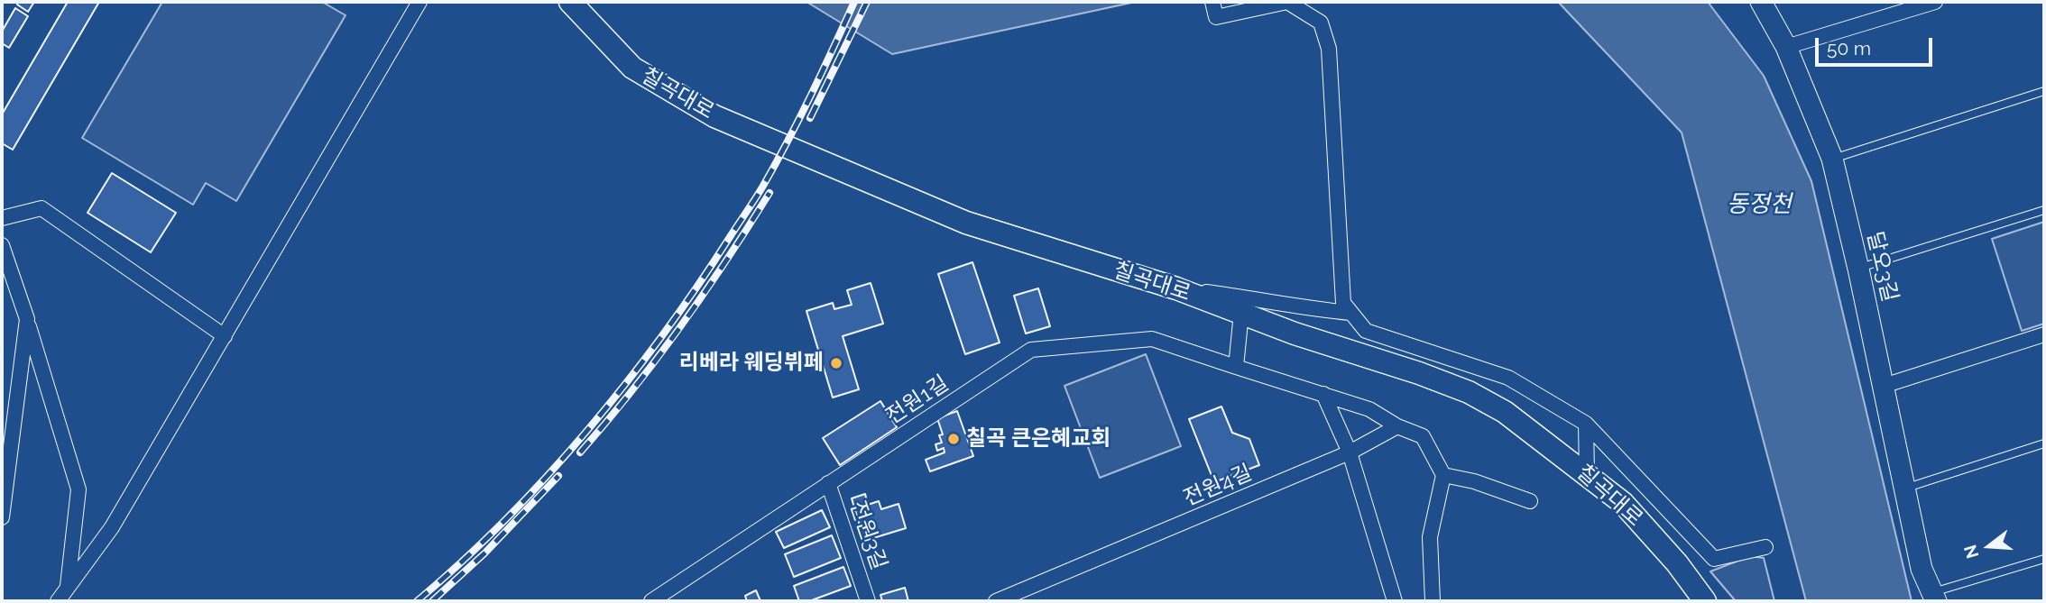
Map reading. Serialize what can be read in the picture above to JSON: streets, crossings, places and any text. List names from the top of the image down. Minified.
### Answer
{"streets":{"main road":["칠곡대로"],"street":["달오3길","전원1길","전원4길","전원3길"]},"crossings":[["전원1길","전원4길"],["전원1길","전원3길"]],"water":["동정천"],"places":["리베라 웨딩뷔페","칠곡 큰은혜교회"],"scale_bar":"50 m","north":"left"}
